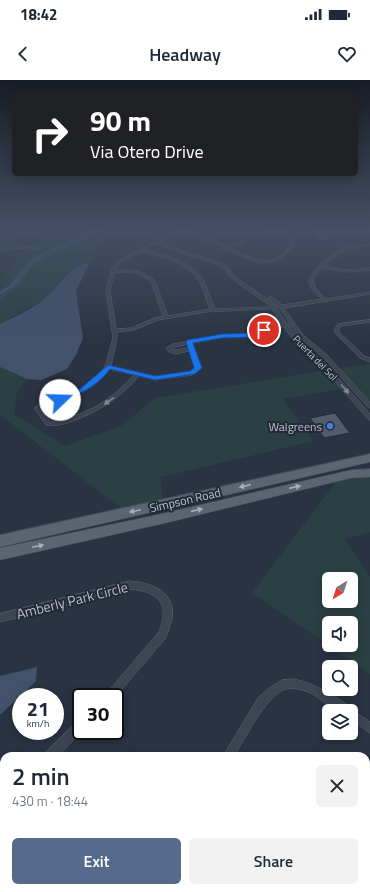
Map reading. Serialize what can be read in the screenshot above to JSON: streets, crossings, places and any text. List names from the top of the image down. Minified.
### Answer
{"streets":{"main road":["Simpson Road"],"street":["Puerta del Sol","Amberly Park Circle"]},"places":["Walgreens"],"north":"bottom left","page":{"status":"18:42","header":"Headway","turn":["90 m","Via Otero Drive"],"speed":"21 km/h","limit":"30","heading":["2 min","430 m · 18:44"],"buttons":["Exit","Share"]}}
